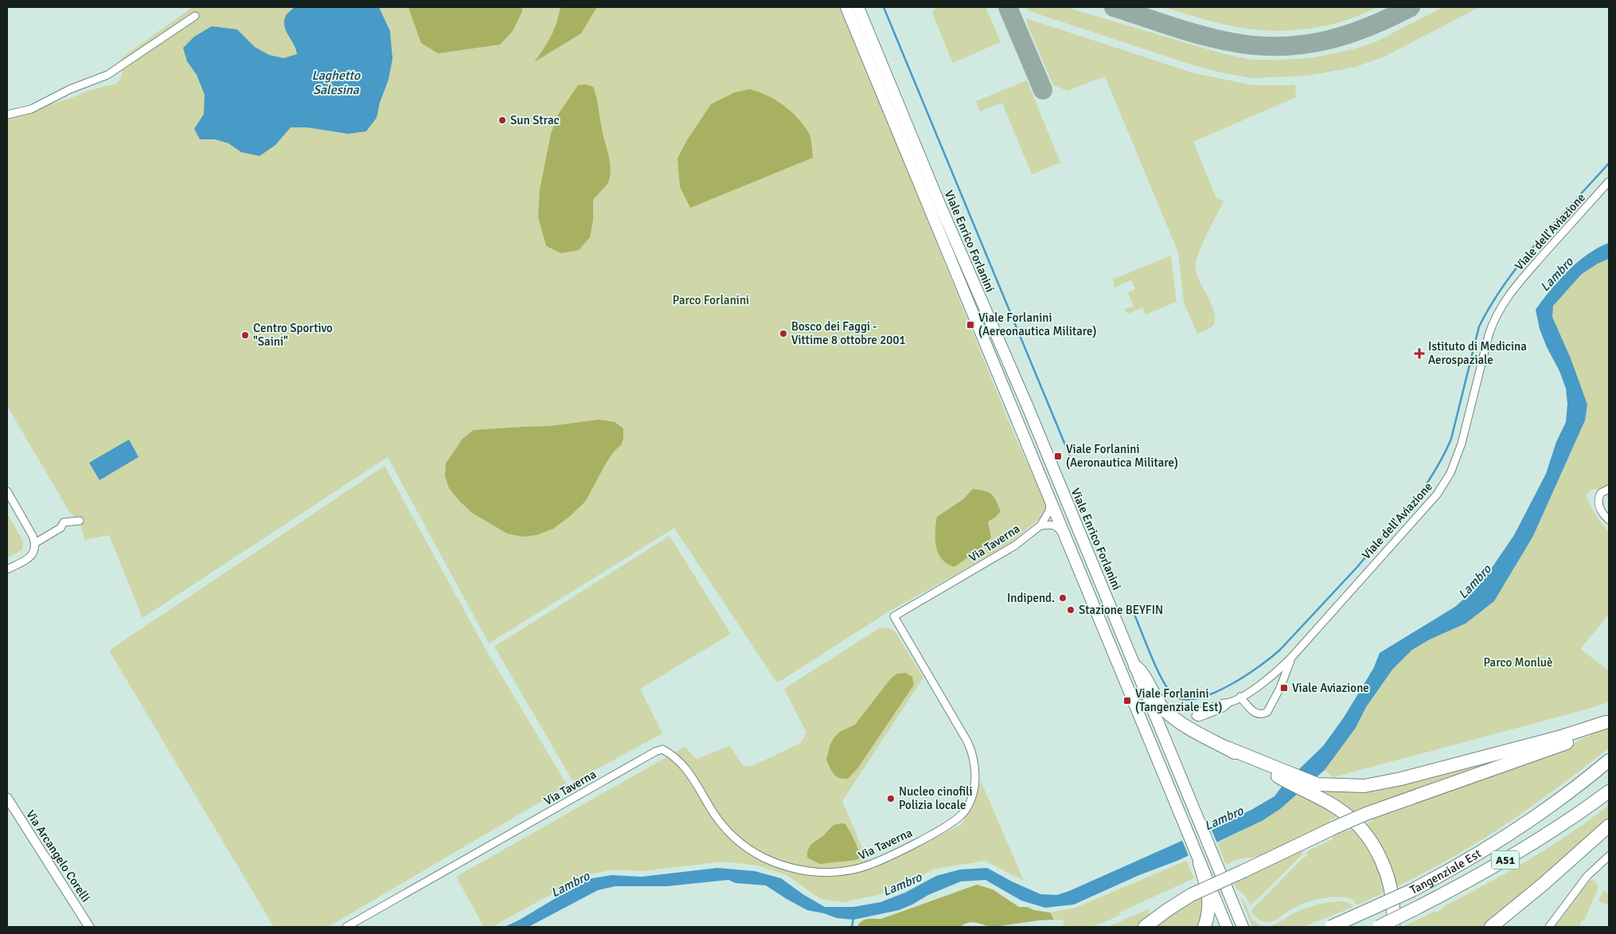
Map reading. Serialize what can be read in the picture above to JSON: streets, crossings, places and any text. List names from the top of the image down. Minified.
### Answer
{"streets":{"highway":["A51","Tangenziale Est"],"main road":["Viale Enrico Forlanini"],"street":["Viale dell'Aviazione","Via Taverna","Via Arcangelo Corelli"]},"crossings":[["Viale Enrico Forlanini","Via Taverna"]],"water":["Laghetto Salesina","Lambro"],"parks":["Parco Forlanini","Parco Monluè"],"places":{"other":["Sun Strac","Bosco dei Faggi - Vittime 8 ottobre 2001","Centro Sportivo \"Saini\"","Indipend.","Stazione BEYFIN","Nucleo cinofili Polizia locale"],"transit":["Viale Forlanini (Aereonautica Militare)","Viale Forlanini (Aeronautica Militare)","Viale Aviazione","Viale Forlanini (Tangenziale Est)"],"health":["Istituto di Medicina Aerospaziale"]}}
